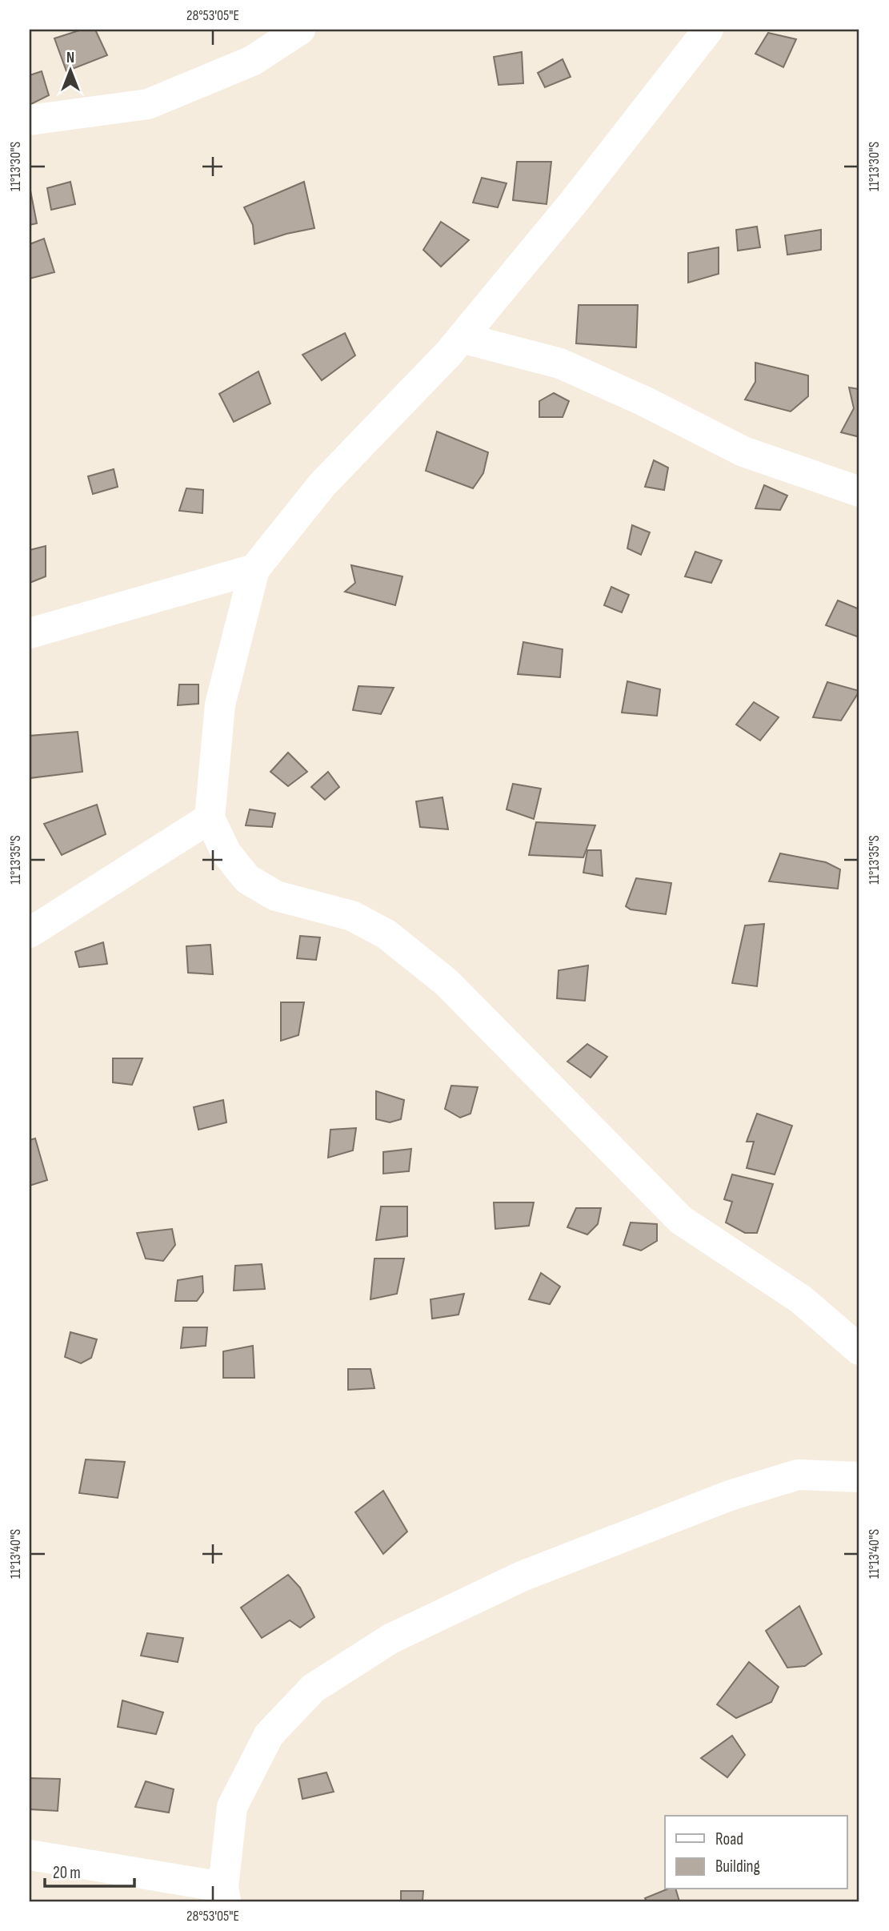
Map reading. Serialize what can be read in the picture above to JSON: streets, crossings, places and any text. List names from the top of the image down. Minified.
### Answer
{"legend":["Road","Building"],"scale_bar":"20 m","north":"top","coordinates":["28°53'05\"E","11°13'30\"S","11°13'35\"S","11°13'40\"S"]}
